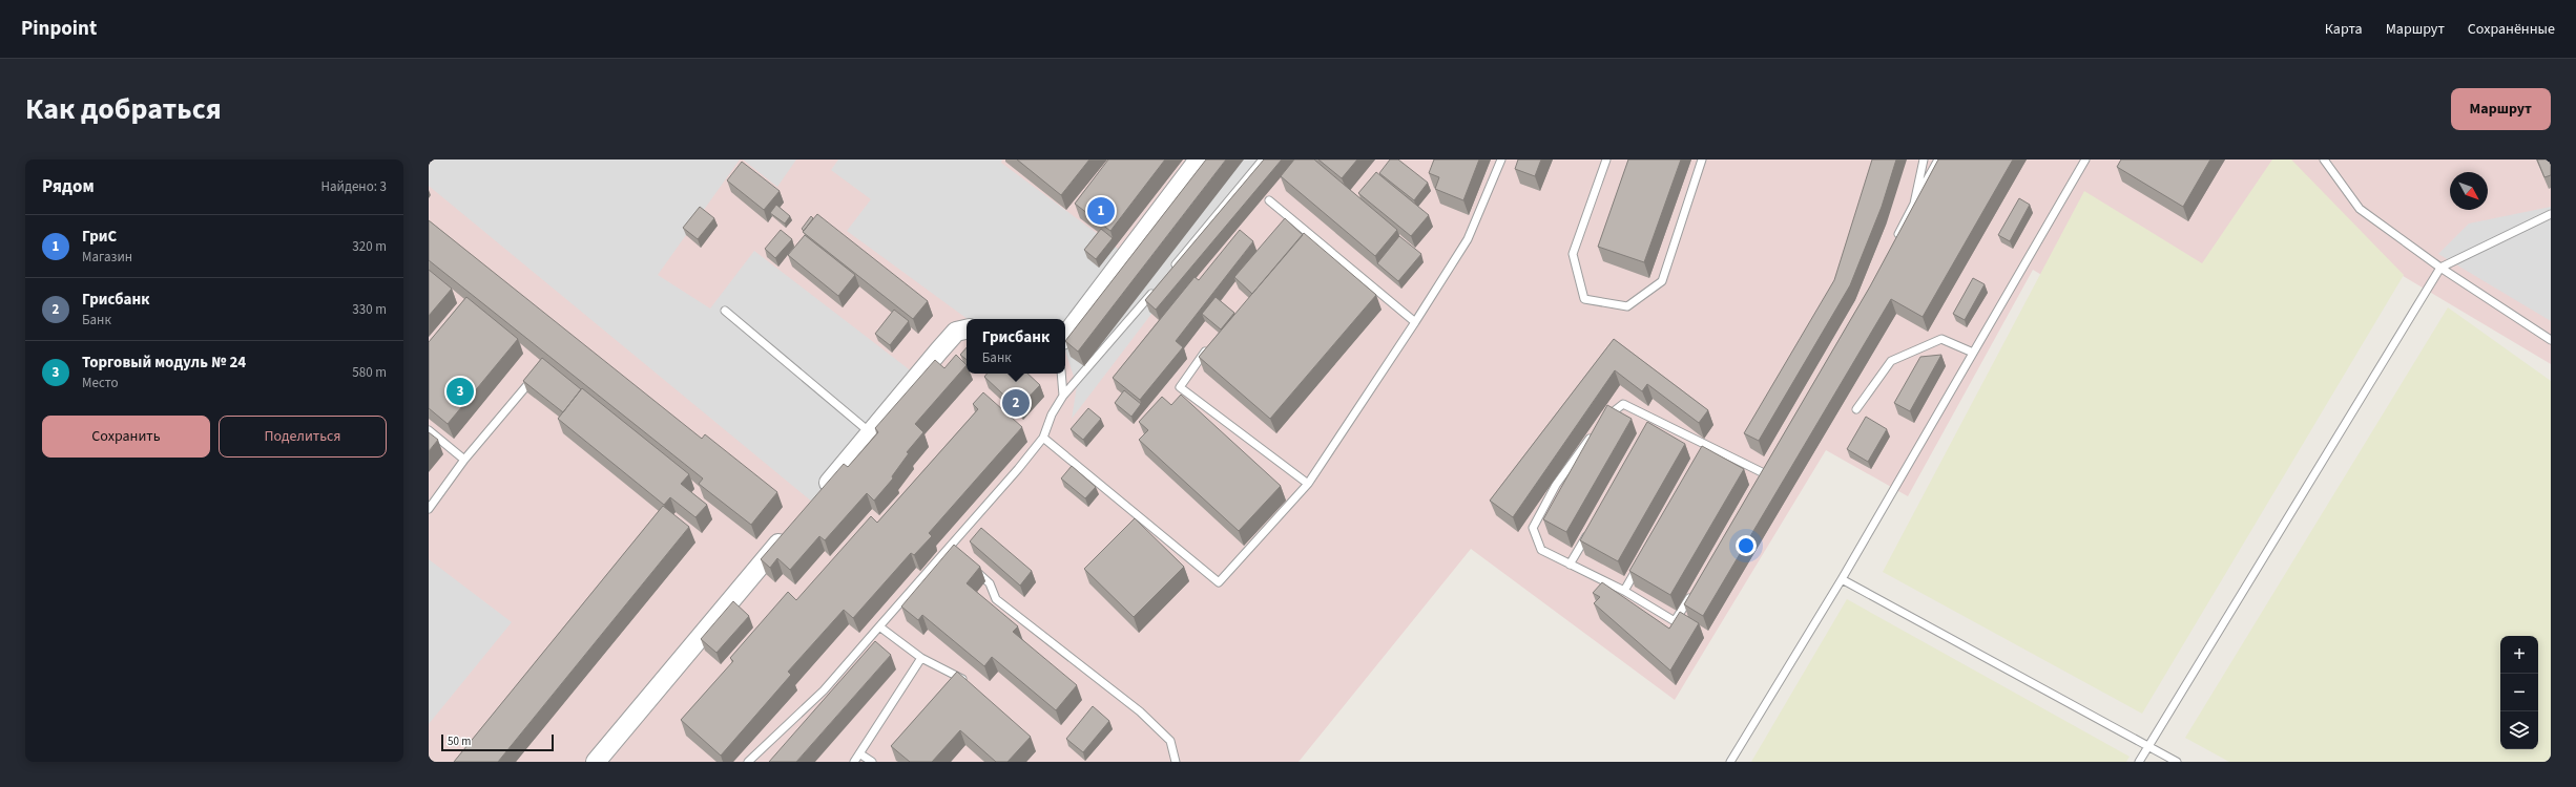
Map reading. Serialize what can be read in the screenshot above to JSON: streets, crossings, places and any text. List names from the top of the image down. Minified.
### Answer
{"scale_bar":"50 m","north":"bottom right","page":{"header":"Pinpoint","nav":["Карта","Маршрут","Сохранённые"],"title":"Как добраться","buttons":["Маршрут",["Сохранить","Поделиться"]],"heading":["Рядом","Найдено: 3"],"pins":["1","3","2"],"list":[{"mark":"1","name":"ГриС","note":"Магазин","value":"320 m"},{"mark":"2","name":"Грисбанк","note":"Банк","value":"330 m"},{"mark":"3","name":"Торговый модуль № 24","note":"Место","value":"580 m"}],"popup":["Грисбанк","Банк"],"map_buttons":["+","−"],"scale":"50 m"}}
